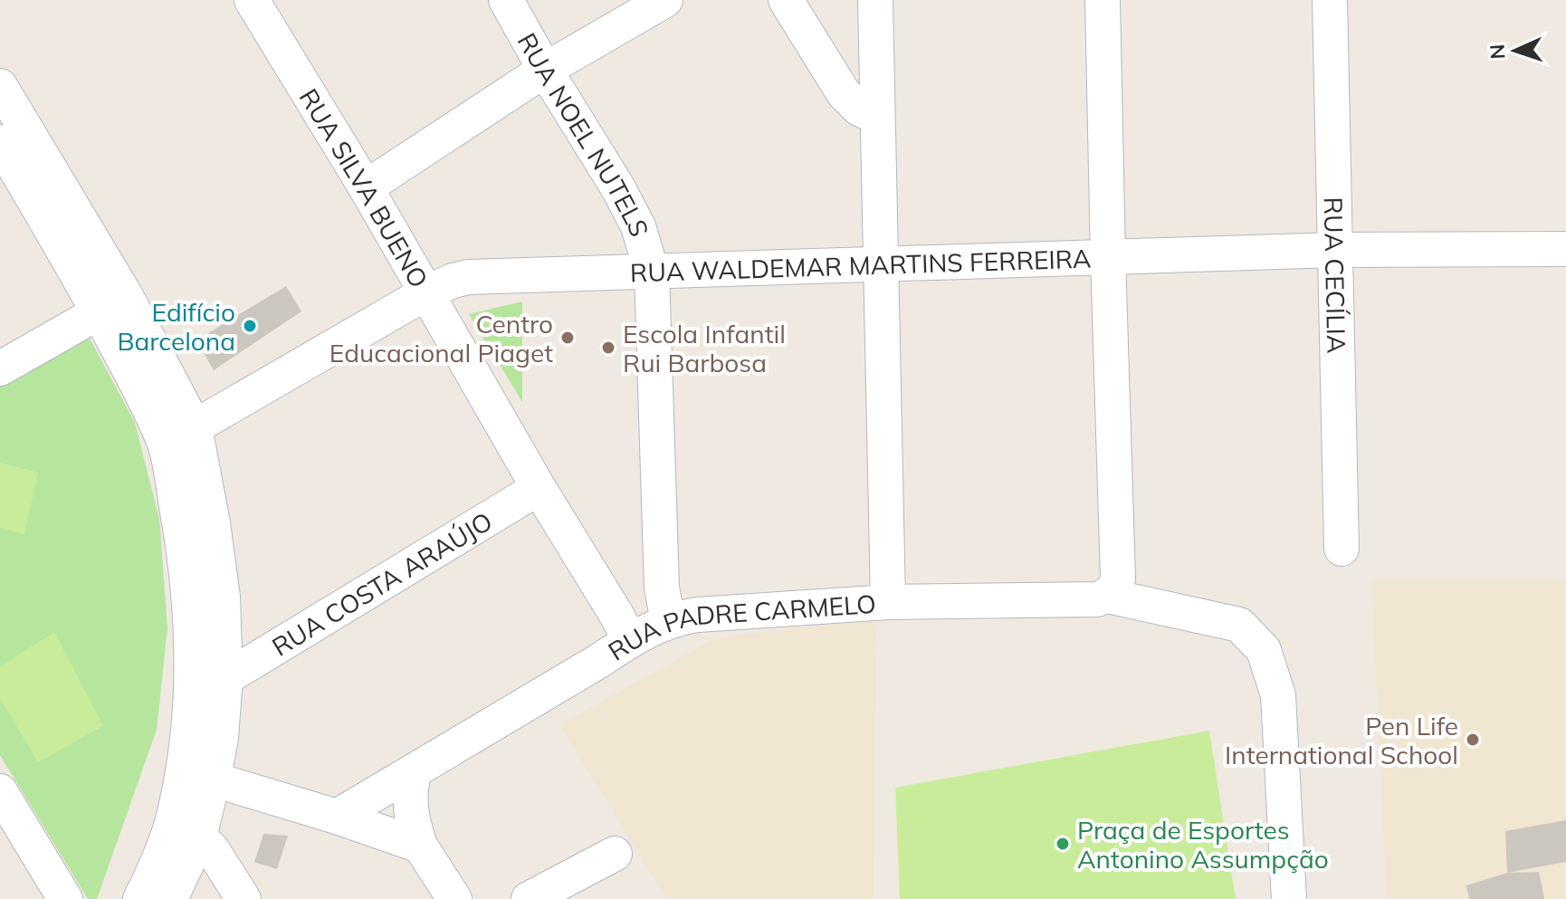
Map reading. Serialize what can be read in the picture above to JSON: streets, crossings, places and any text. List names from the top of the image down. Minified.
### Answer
{"streets":{"street":["RUA NOEL NUTELS","RUA SILVA BUENO","RUA WALDEMAR MARTINS FERREIRA","RUA CECÍLIA","RUA COSTA ARAÚJO","RUA PADRE CARMELO"]},"crossings":[["RUA NOEL NUTELS","RUA WALDEMAR MARTINS FERREIRA"],["RUA NOEL NUTELS","RUA PADRE CARMELO"],["RUA SILVA BUENO","RUA WALDEMAR MARTINS FERREIRA"],["RUA SILVA BUENO","RUA COSTA ARAÚJO"],["RUA SILVA BUENO","RUA PADRE CARMELO"],["RUA WALDEMAR MARTINS FERREIRA","RUA CECÍLIA"]],"places":["Edifício Barcelona","Centro Educacional Piaget","Escola Infantil Rui Barbosa","Pen Life International School","Praça de Esportes Antonino Assumpção"],"north":"left"}
